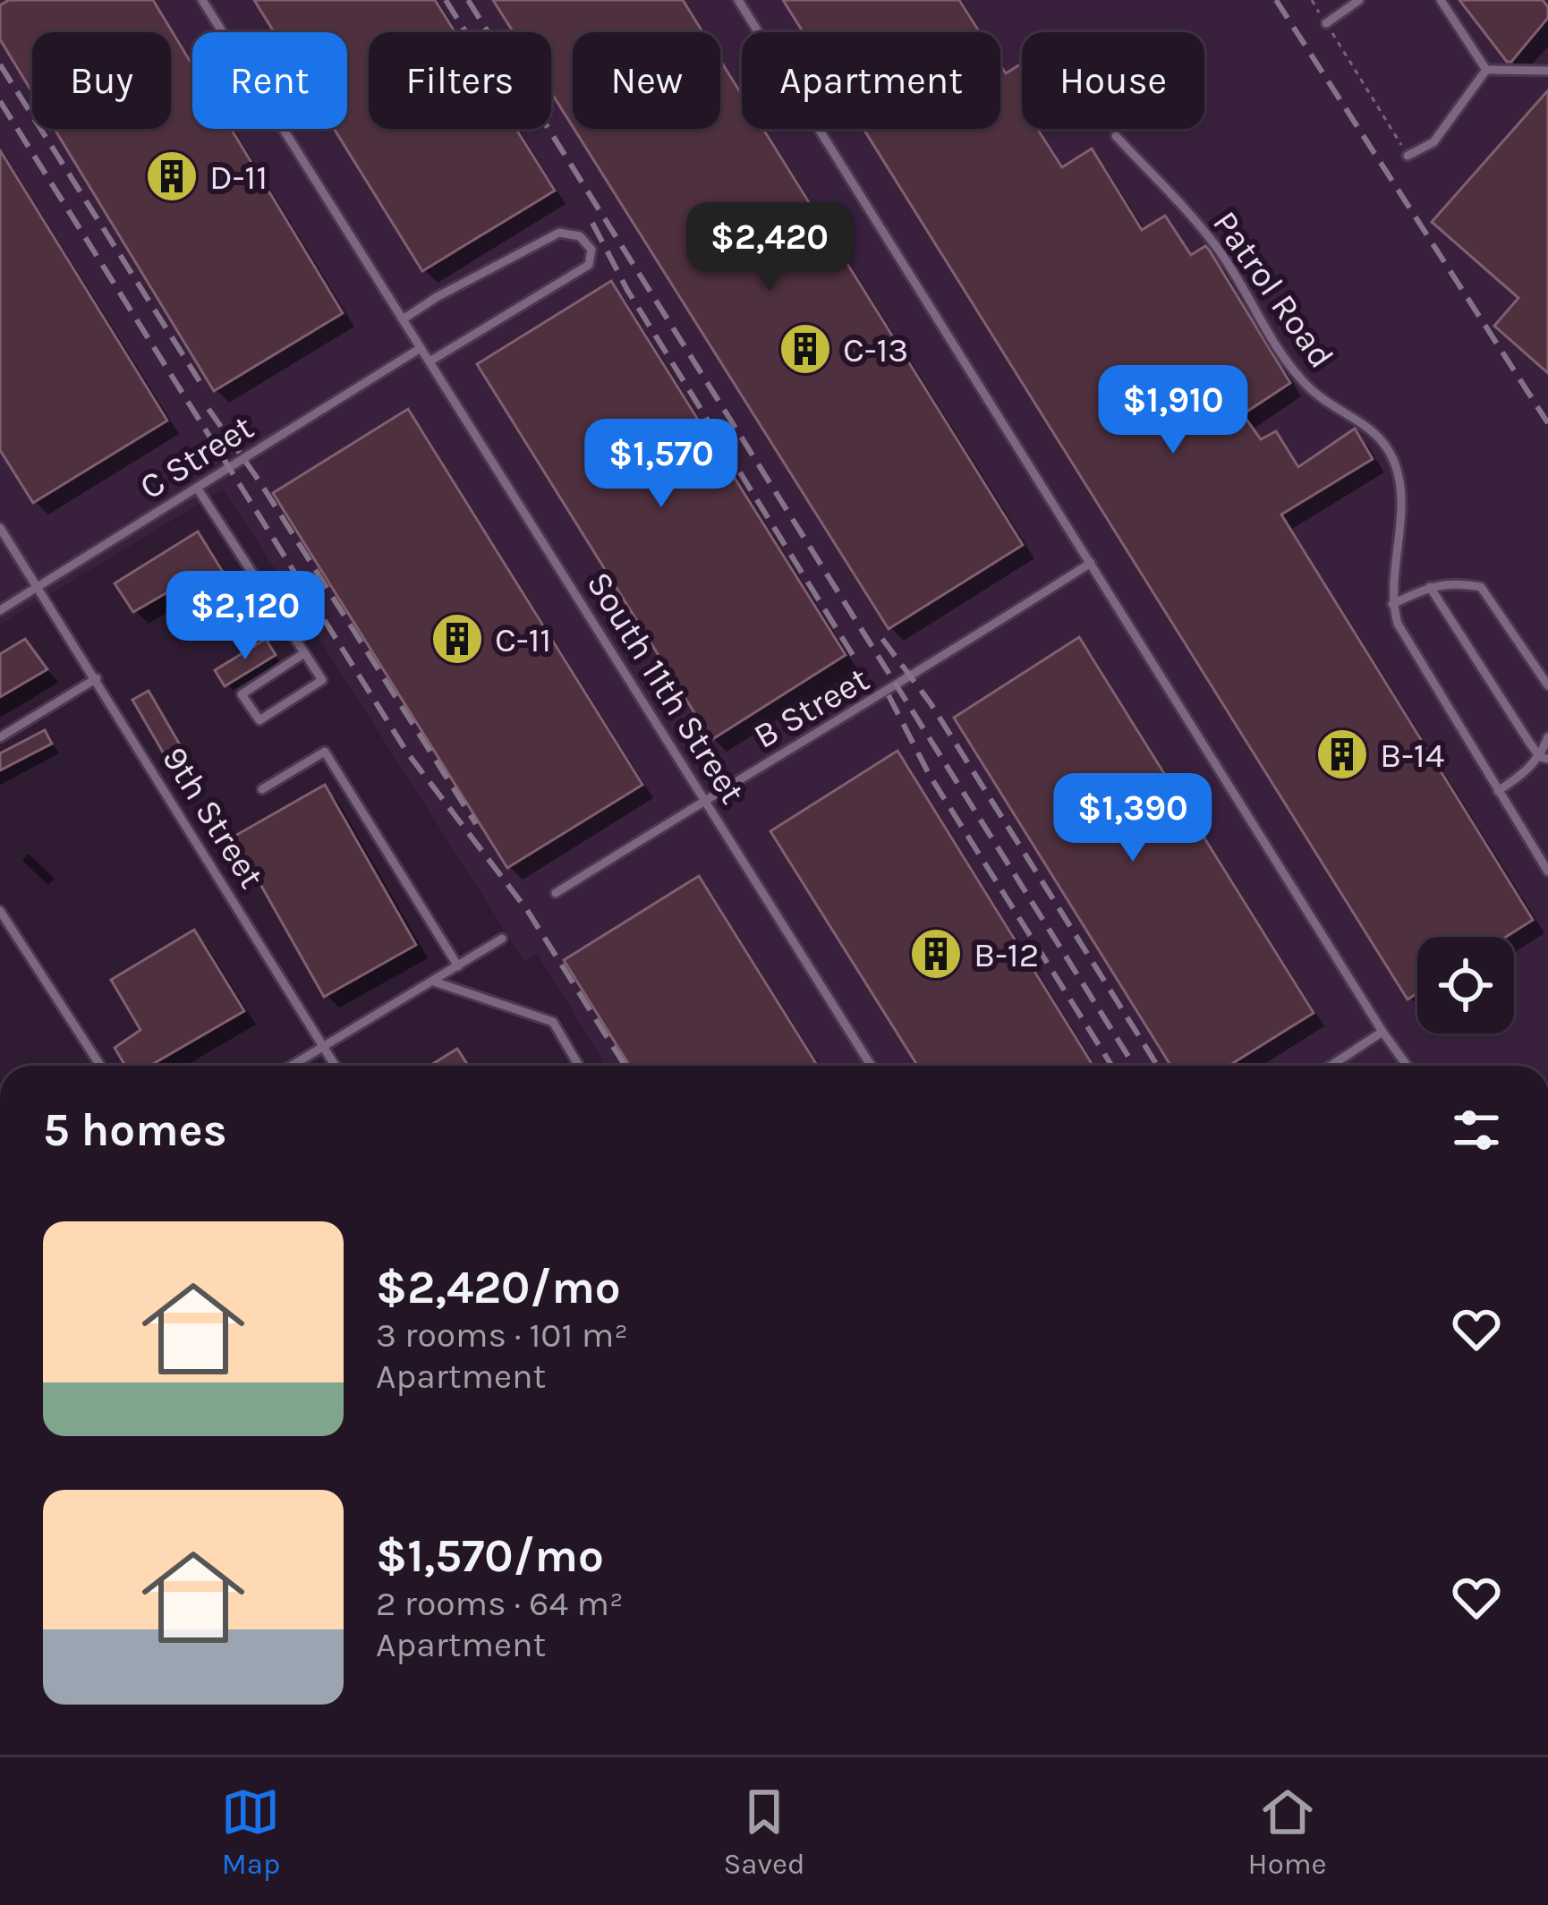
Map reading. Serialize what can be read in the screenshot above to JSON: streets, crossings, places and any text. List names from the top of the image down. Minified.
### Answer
{"streets":{"lane":["Patrol Road","C Street","South 11th Street","B Street","9th Street"]},"crossings":[["C Street","South 11th Street"],["C Street","9th Street"],["South 11th Street","B Street"]],"places":{"building":["D-11","C-13","C-11","B-14","B-12"]},"page":{"chip":["Buy","Rent","Filters","New","Apartment","House"],"price":["$2,420","$1,910","$1,570","$2,120","$1,390"],"heading":"5 homes","list":[{"name":"$2,420/mo","note":"3 rooms · 101 m² · Apartment"},{"name":"$1,570/mo","note":"2 rooms · 64 m² · Apartment"}],"tabs":["Map","Saved","Home"]}}
